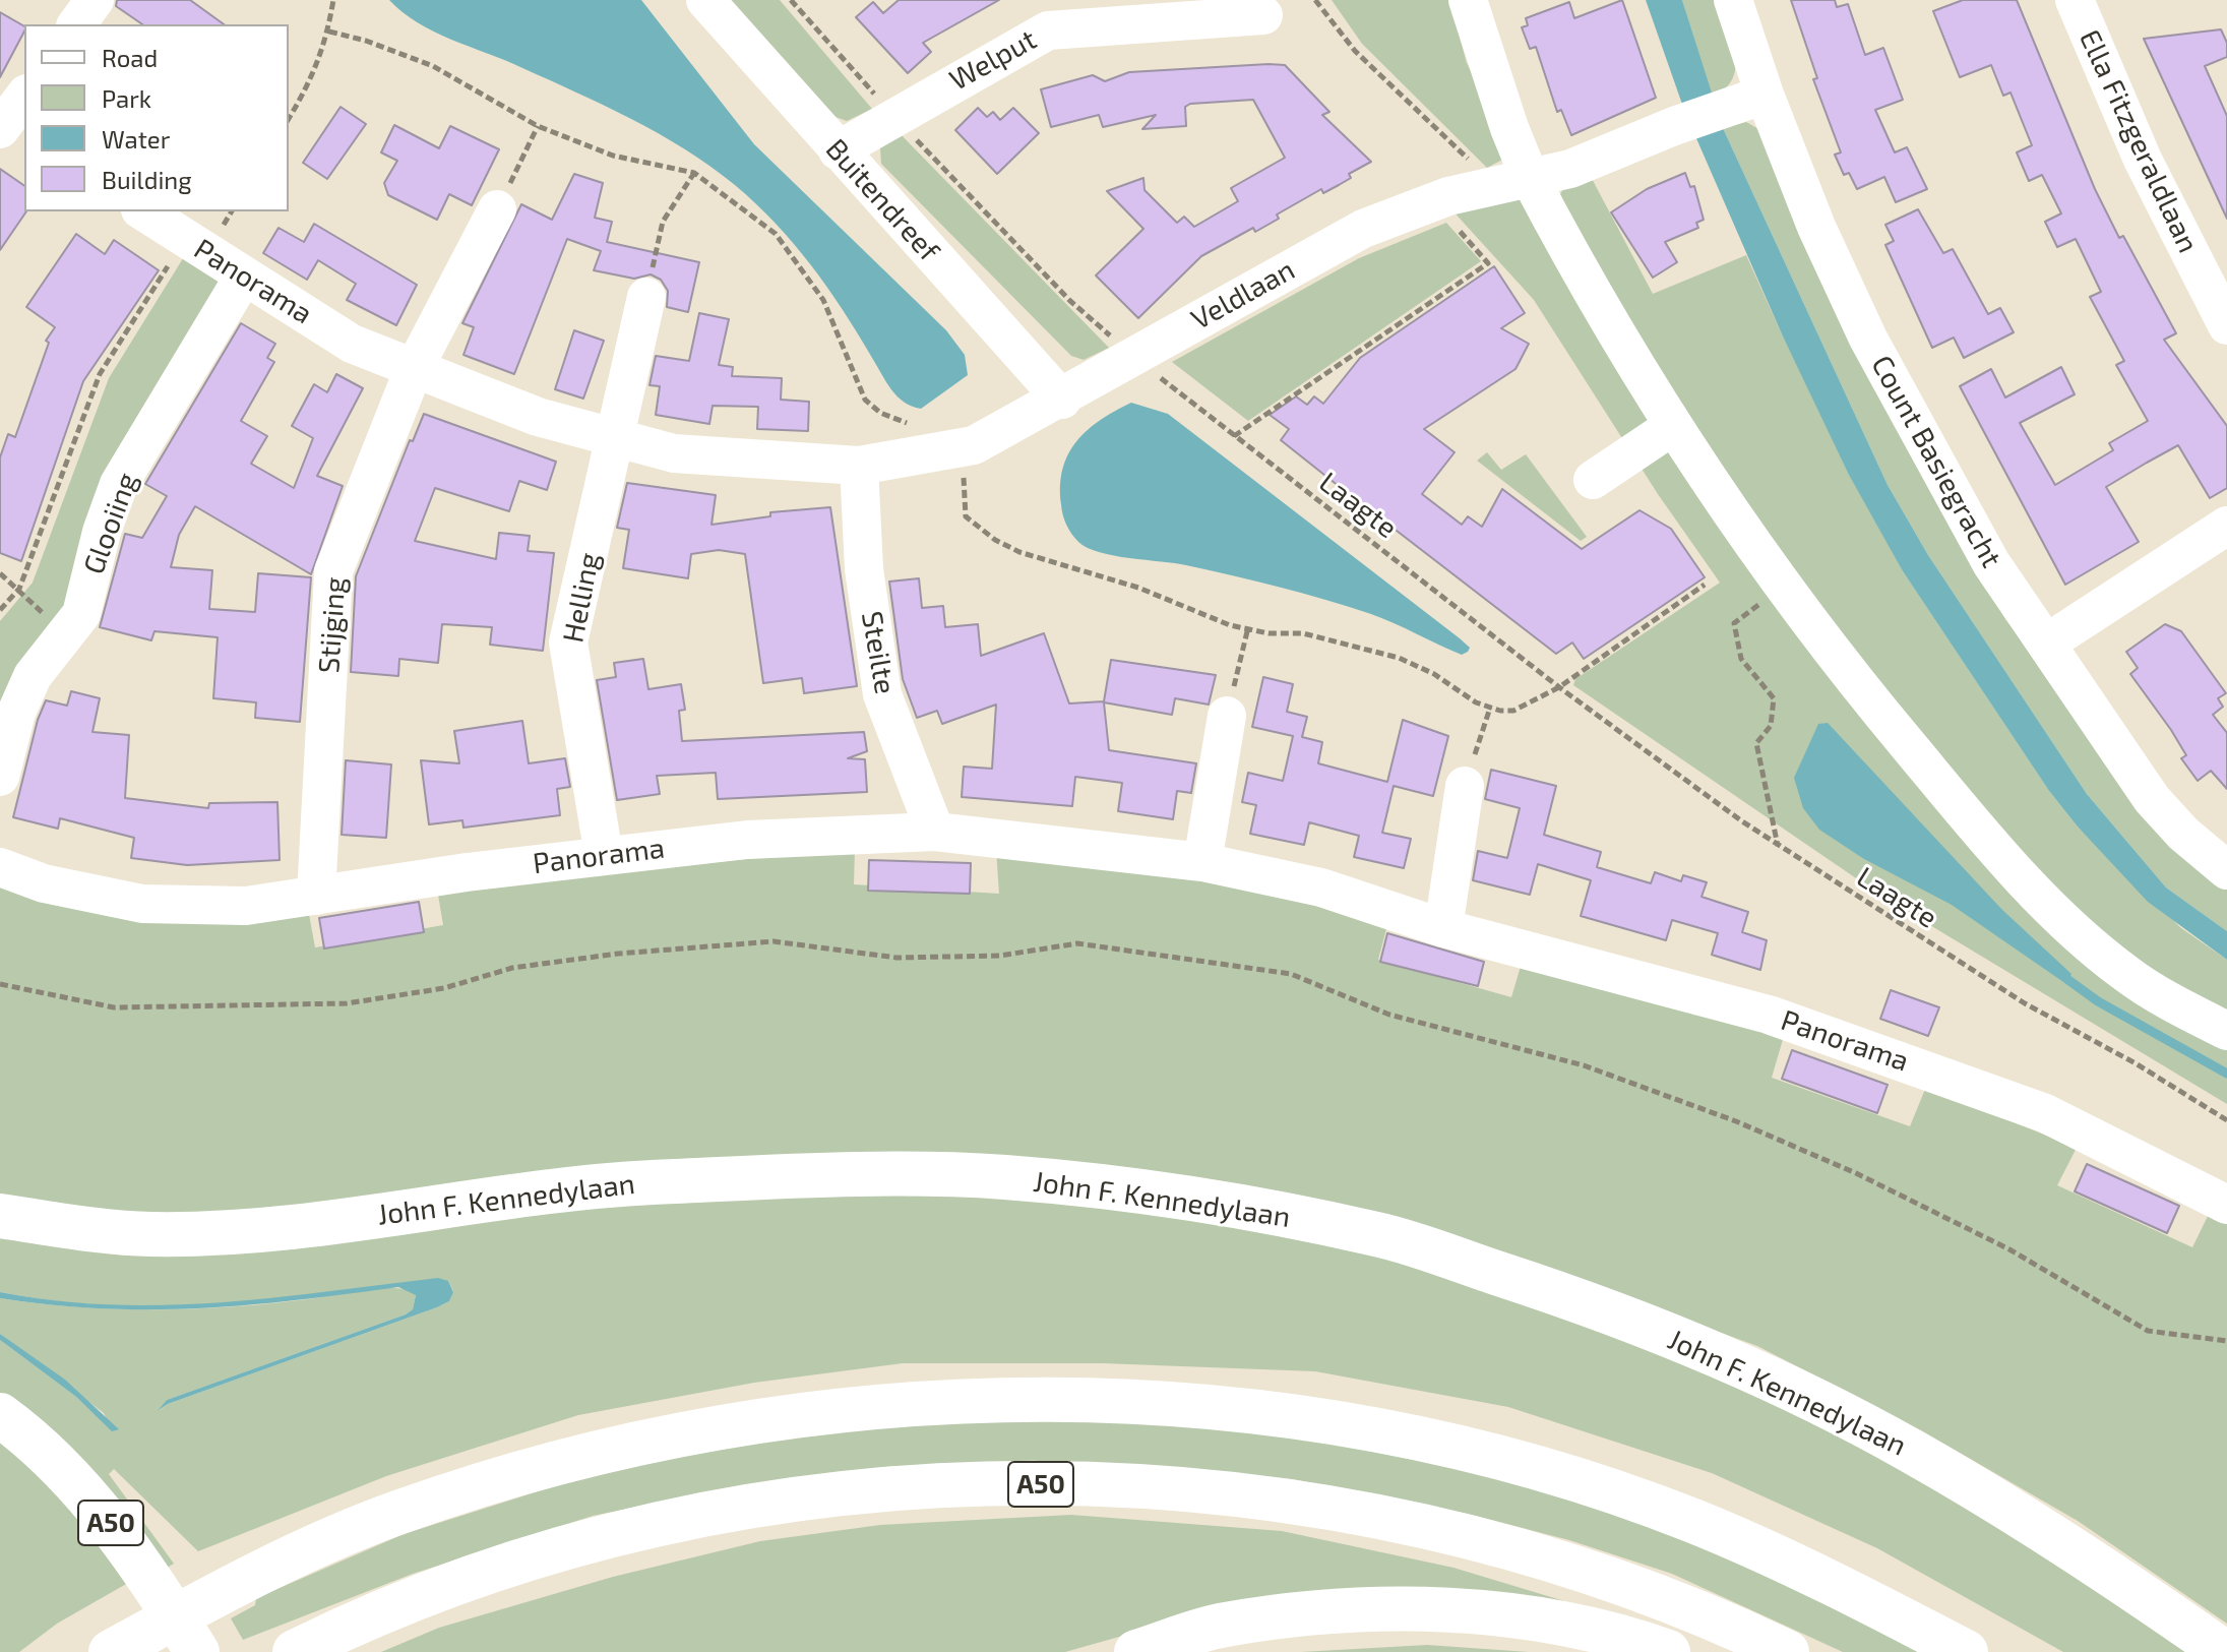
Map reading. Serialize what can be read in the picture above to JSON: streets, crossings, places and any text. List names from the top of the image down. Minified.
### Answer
{"streets":{"highway":["John F. Kennedylaan","A50"],"street":["Welput","Ella Fitzgeraldlaan","Buitendreef","Panorama","Veldlaan","Count Basiegracht","Glooiing","Helling","Stijging","Steilte"],"path":["Laagte"]},"crossings":[["Welput","Buitendreef"],["Buitendreef","Panorama"],["Buitendreef","Veldlaan"],["Panorama","Veldlaan"],["Panorama","Glooiing"],["Panorama","Helling"],["Panorama","Stijging"],["Panorama","Steilte"],["Veldlaan","Count Basiegracht"],["Veldlaan","Laagte"]],"legend":["Road","Park","Water","Building"]}
